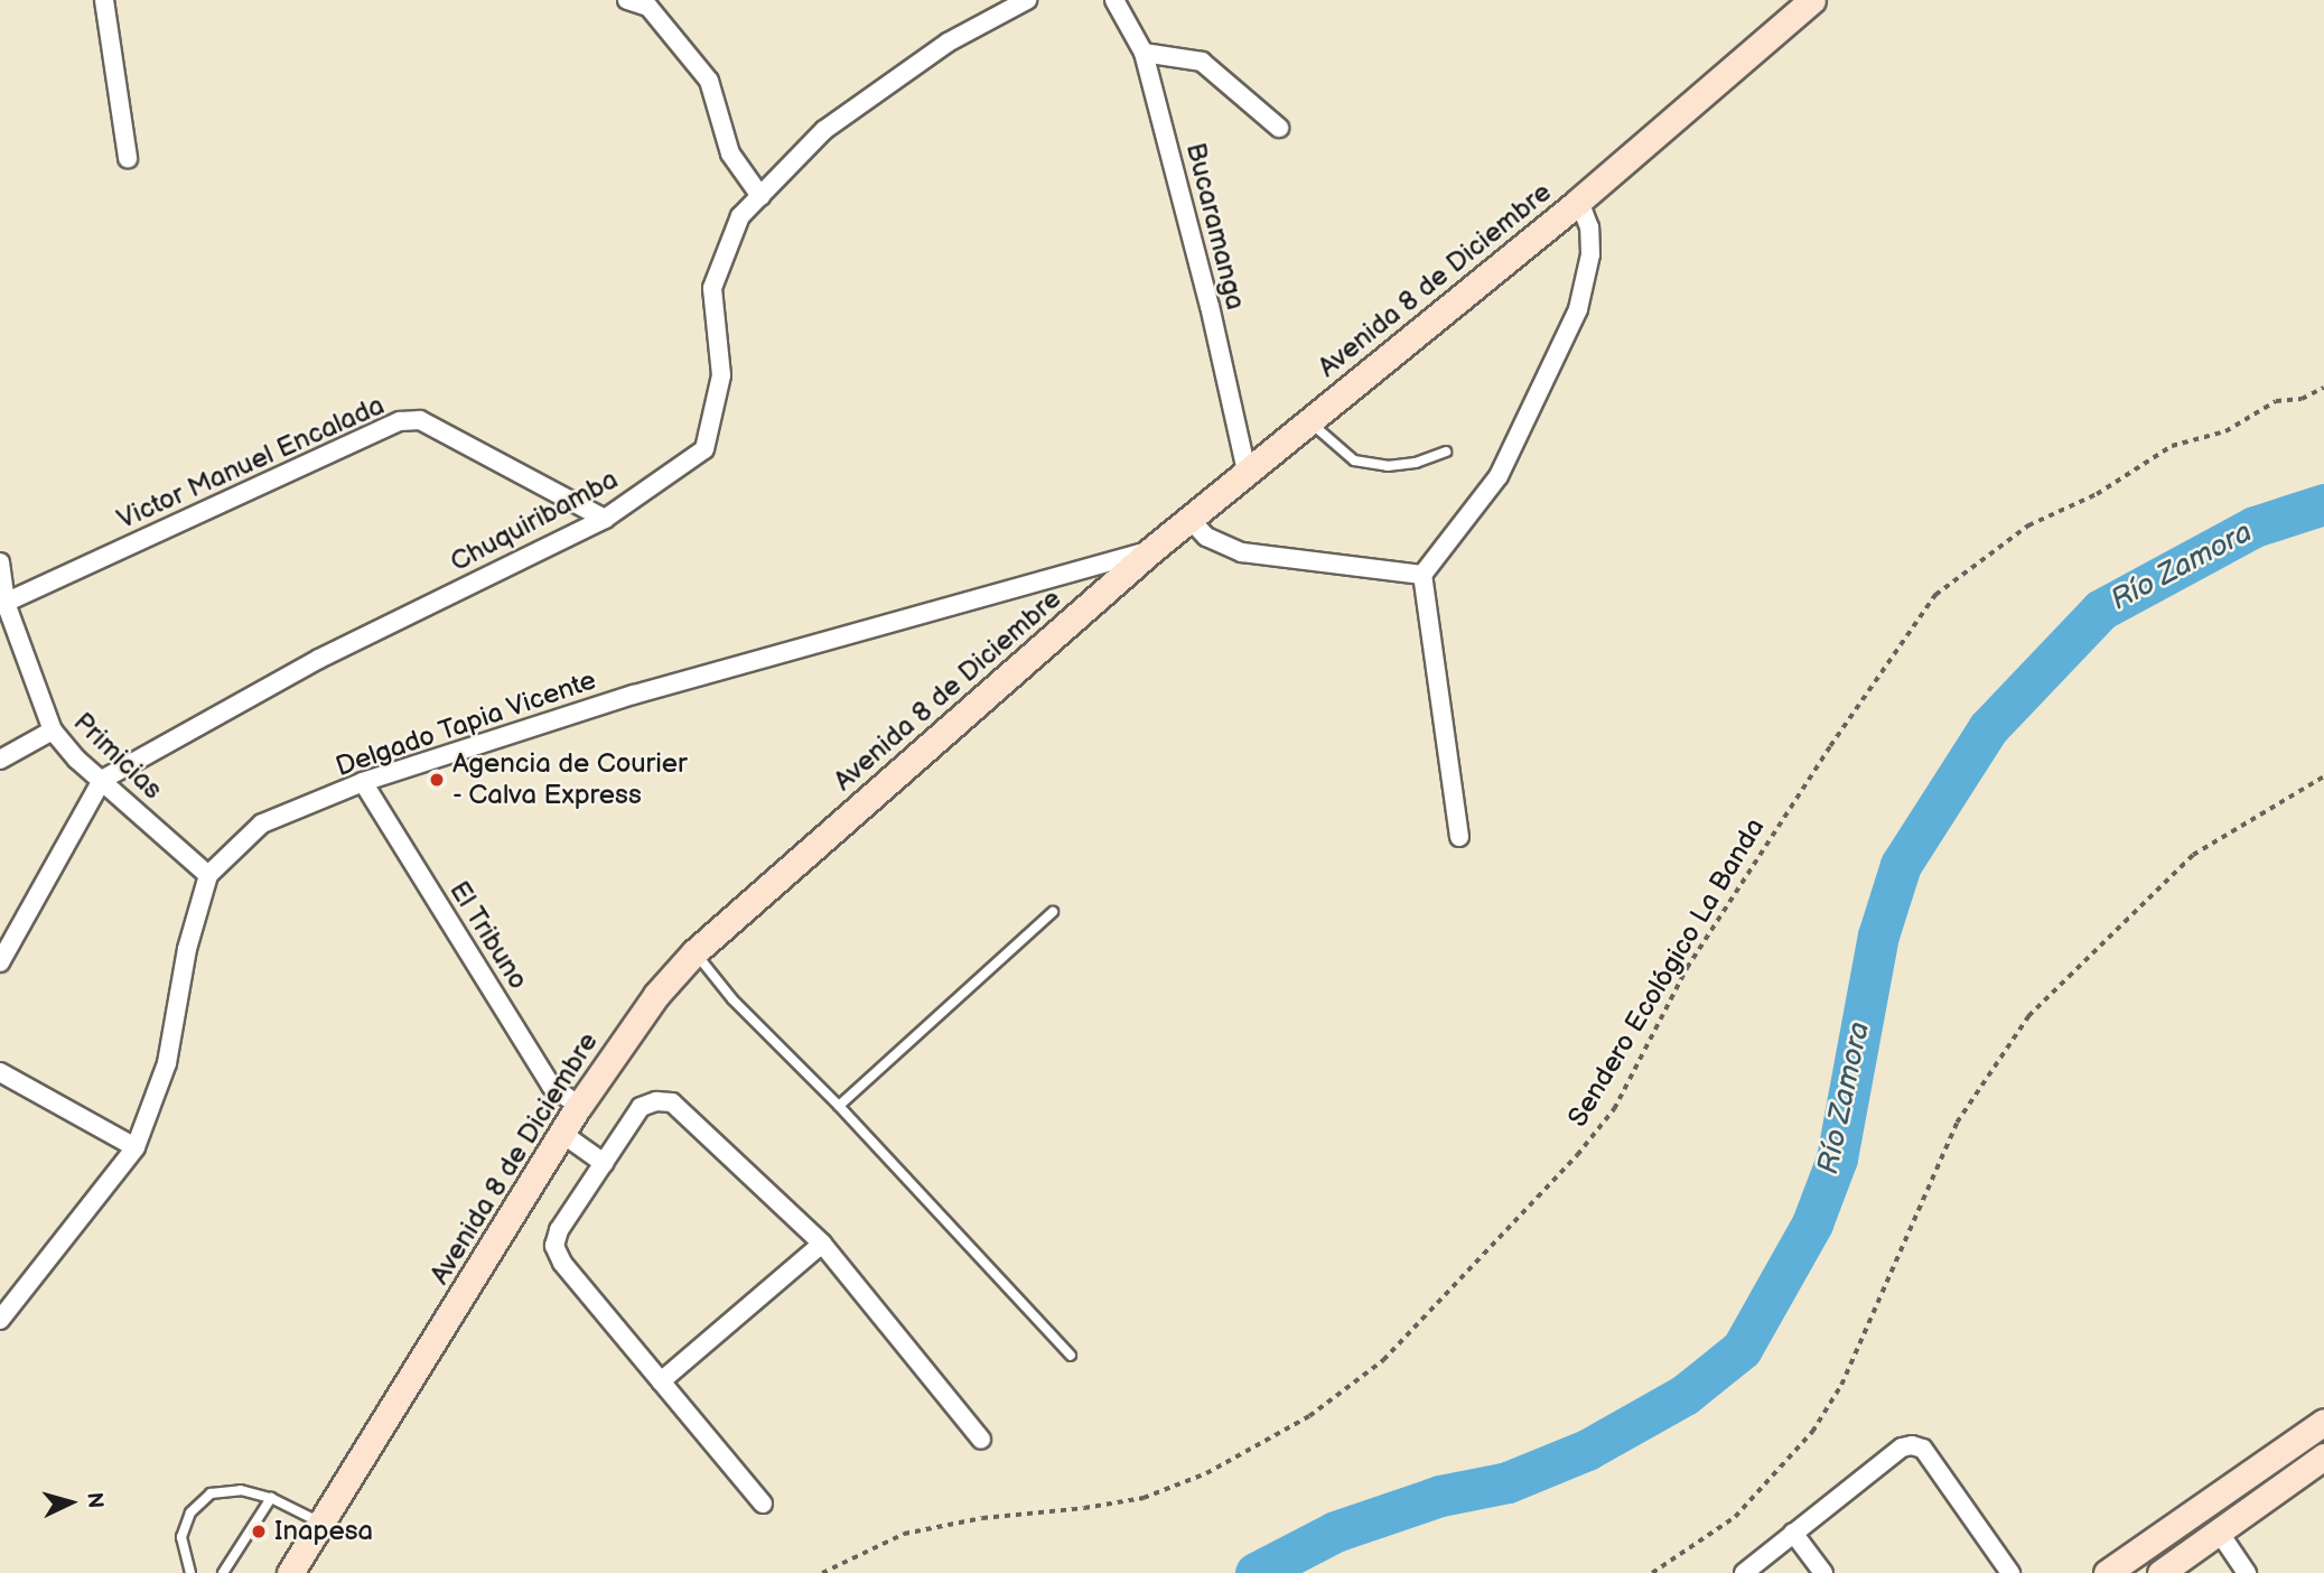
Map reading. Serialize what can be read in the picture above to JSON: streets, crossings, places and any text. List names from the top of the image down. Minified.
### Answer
{"streets":{"main road":["Avenida 8 de Diciembre"],"street":["Bucaramanga","Victor Manuel Encalada","Chuquiribamba","Delgado Tapia Vicente","Primicias","El Tribuno"],"path":["Sendero Ecológico La Banda"]},"crossings":[["Bucaramanga","Avenida 8 de Diciembre"],["Avenida 8 de Diciembre","Delgado Tapia Vicente"],["Avenida 8 de Diciembre","El Tribuno"],["Victor Manuel Encalada","Chuquiribamba"],["Victor Manuel Encalada","Primicias"],["Chuquiribamba","Primicias"],["Delgado Tapia Vicente","Primicias"],["Delgado Tapia Vicente","El Tribuno"]],"water":["Río Zamora"],"places":["Agencia de Courier - Calva Express","Inapesa"],"north":"right"}
